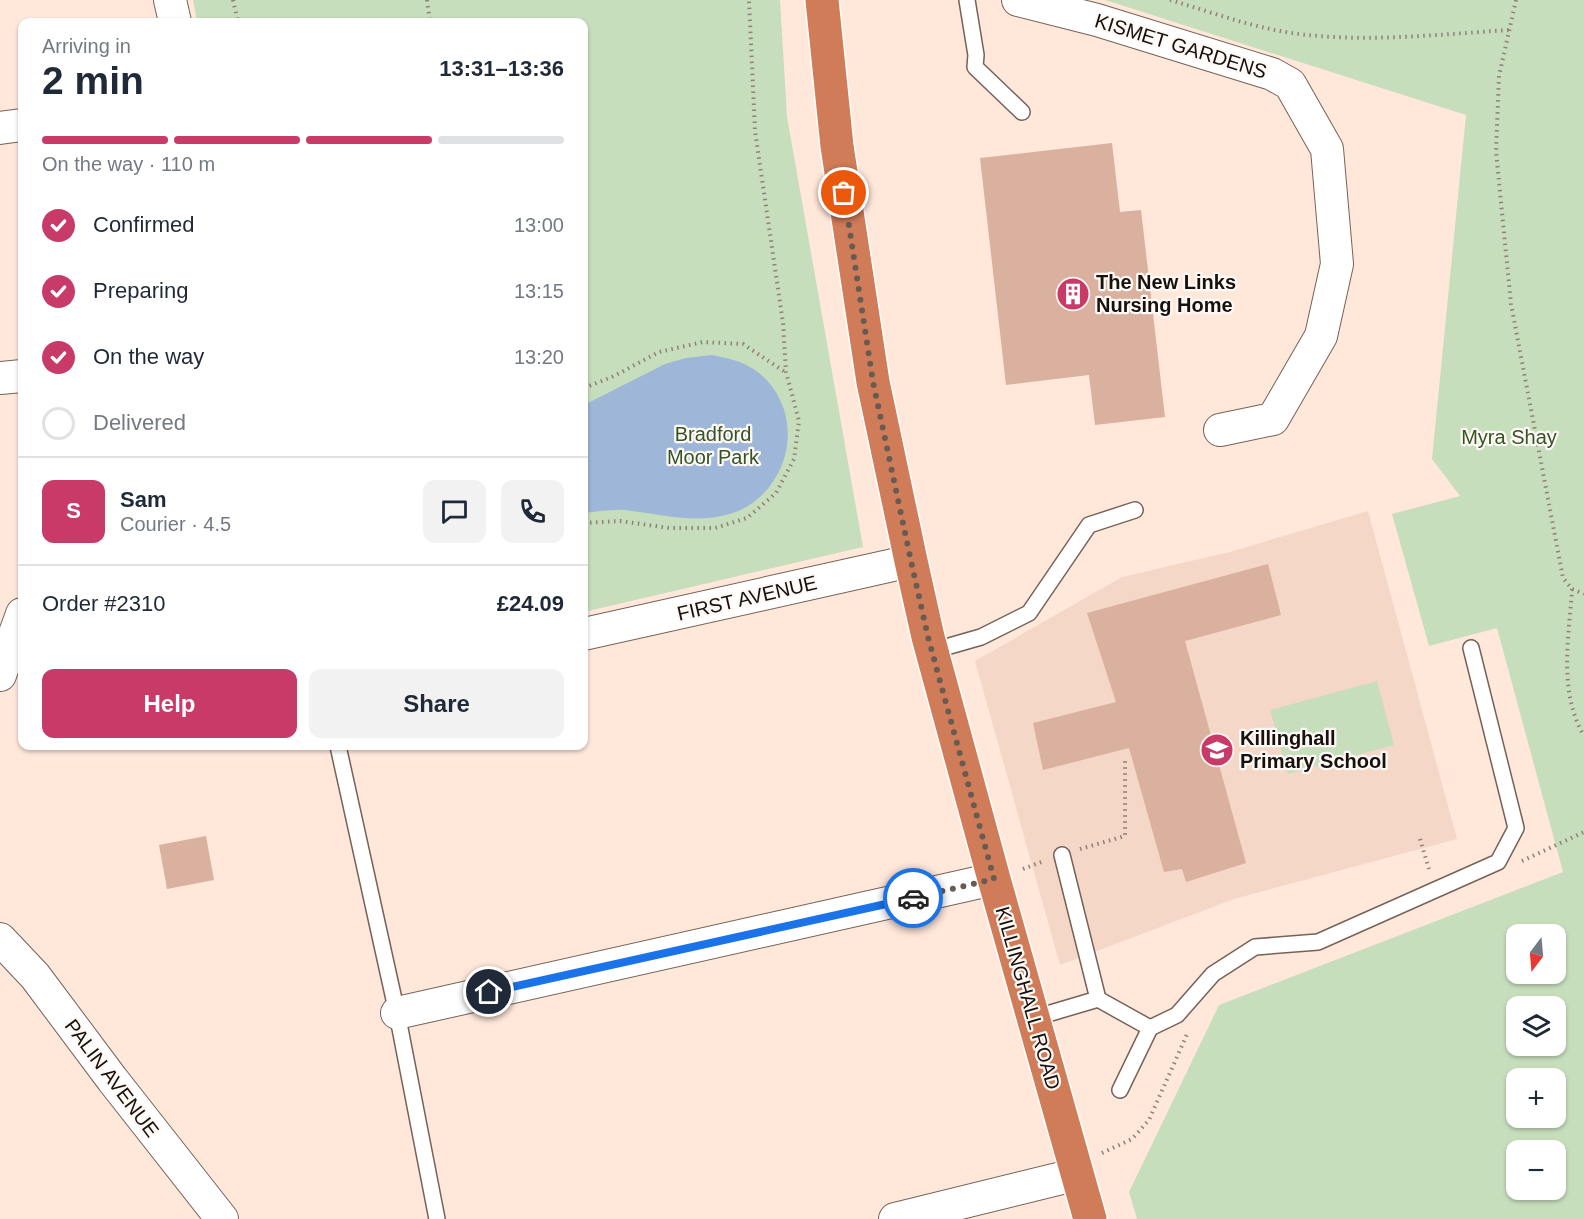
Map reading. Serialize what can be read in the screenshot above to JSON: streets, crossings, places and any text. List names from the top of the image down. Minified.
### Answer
{"streets":{"highway":["KILLINGHALL ROAD"],"street":["KISMET GARDENS","FIRST AVENUE","PALIN AVENUE"]},"crossings":[["FIRST AVENUE","KILLINGHALL ROAD"]],"parks":["Bradford Moor Park","Myra Shay"],"places":{"building":["The New Links Nursing Home"],"school or university":["Killinghall Primary School"]},"north":"bottom","page":{"heading":["2 min","Arriving in","13:31–13:36"],"panel":["Sam","Courier · 4.5","Order #2310","£24.09"],"bar":"On the way · 110 m","list":[["Confirmed","13:00"],["Preparing","13:15"],["On the way","13:20"],"Delivered"],"round":"S","buttons":["Help","Share"],"map_buttons":["+","−"]}}
